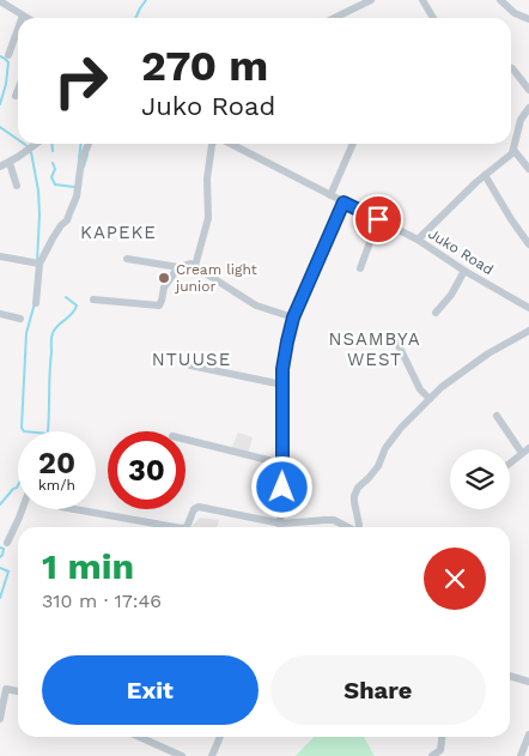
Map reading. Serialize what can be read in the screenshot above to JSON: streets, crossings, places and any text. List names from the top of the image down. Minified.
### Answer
{"streets":{"street":["Juko Road"]},"districts":["KAPEKE","NSAMBYA WEST","NTUUSE"],"places":["Cream light junior"],"page":{"turn":["270 m","Juko Road"],"speed":"20 km/h","limit":"30","heading":["1 min","310 m · 17:46"],"buttons":["Exit","Share"]}}
